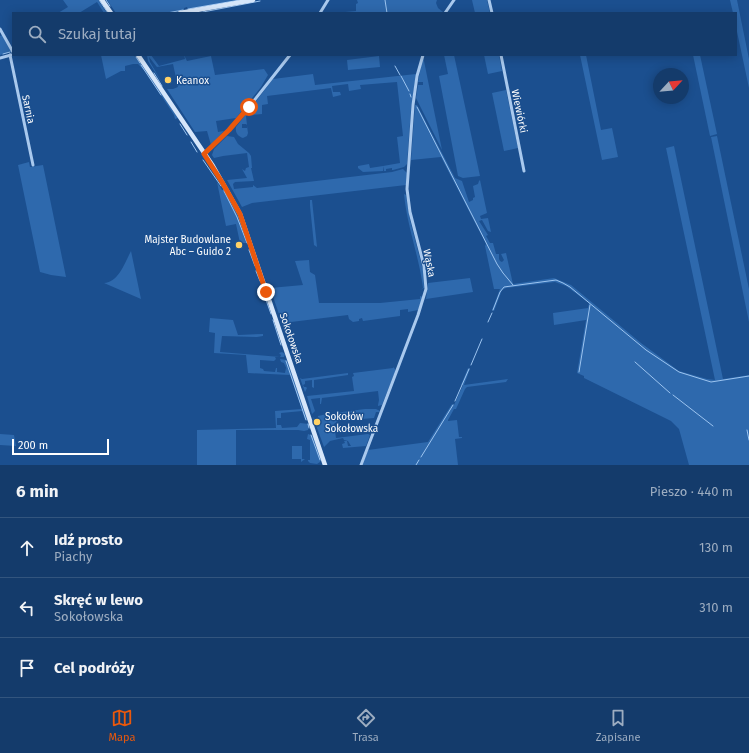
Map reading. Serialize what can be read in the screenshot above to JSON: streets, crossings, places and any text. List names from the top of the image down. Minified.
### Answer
{"streets":{"street":["Sarnia","Wiewiórki","Wąska","Sokołowska"]},"places":["Keanox","Majster Budowlane Abc – Guido 2","Sokołów Sokołowska"],"scale_bar":"200 m","north":"top right","page":{"search":"Szukaj tutaj","scale":"200 m","heading":["6 min","Pieszo · 440 m"],"list":[["Idź prosto","Piachy","130 m"],["Skręć w lewo","Sokołowska","310 m"],"Cel podróży"],"nav":["Mapa","Trasa","Zapisane"]}}
